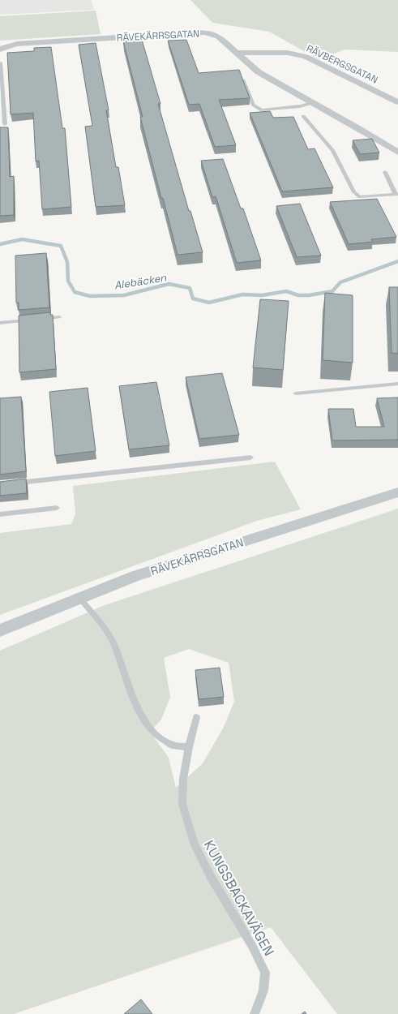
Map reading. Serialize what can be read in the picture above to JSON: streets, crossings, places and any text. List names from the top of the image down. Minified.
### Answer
{"streets":{"street":["RÄVEKÄRRSGATAN","RÄVBERGSGATAN"],"lane":["KUNGSBACKAVÄGEN"]},"crossings":[["RÄVEKÄRRSGATAN","RÄVBERGSGATAN"]],"water":["Alebäcken"]}
